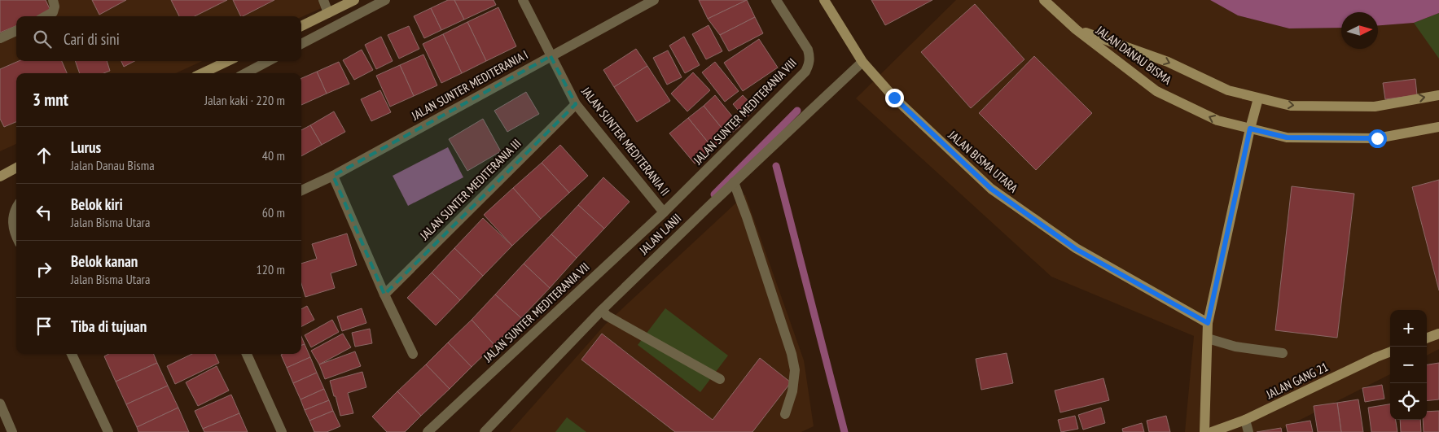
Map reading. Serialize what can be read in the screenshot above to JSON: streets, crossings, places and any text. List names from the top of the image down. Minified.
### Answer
{"streets":{"street":["JALAN DANAU BISMA","JALAN SUNTER MEDITERANIA I","JALAN SUNTER MEDITERANIA VIII","JALAN SUNTER MEDITERANIA II","JALAN BISMA UTARA","JALAN SUNTER MEDITERANIA III","JALAN LANJI","JALAN SUNTER MEDITERANIA VII","JALAN GANG 21"]},"crossings":[["JALAN SUNTER MEDITERANIA I","JALAN SUNTER MEDITERANIA II"],["JALAN SUNTER MEDITERANIA VIII","JALAN SUNTER MEDITERANIA II"],["JALAN SUNTER MEDITERANIA VIII","JALAN SUNTER MEDITERANIA VII"],["JALAN SUNTER MEDITERANIA II","JALAN SUNTER MEDITERANIA III"],["JALAN SUNTER MEDITERANIA II","JALAN SUNTER MEDITERANIA VII"],["JALAN BISMA UTARA","JALAN LANJI"]],"north":"right","page":{"search":"Cari di sini","heading":["3 mnt","Jalan kaki · 220 m"],"list":[["Lurus","Jalan Danau Bisma","40 m"],["Belok kiri","Jalan Bisma Utara","60 m"],["Belok kanan","Jalan Bisma Utara","120 m"],"Tiba di tujuan"],"map_buttons":["+","−"]}}
